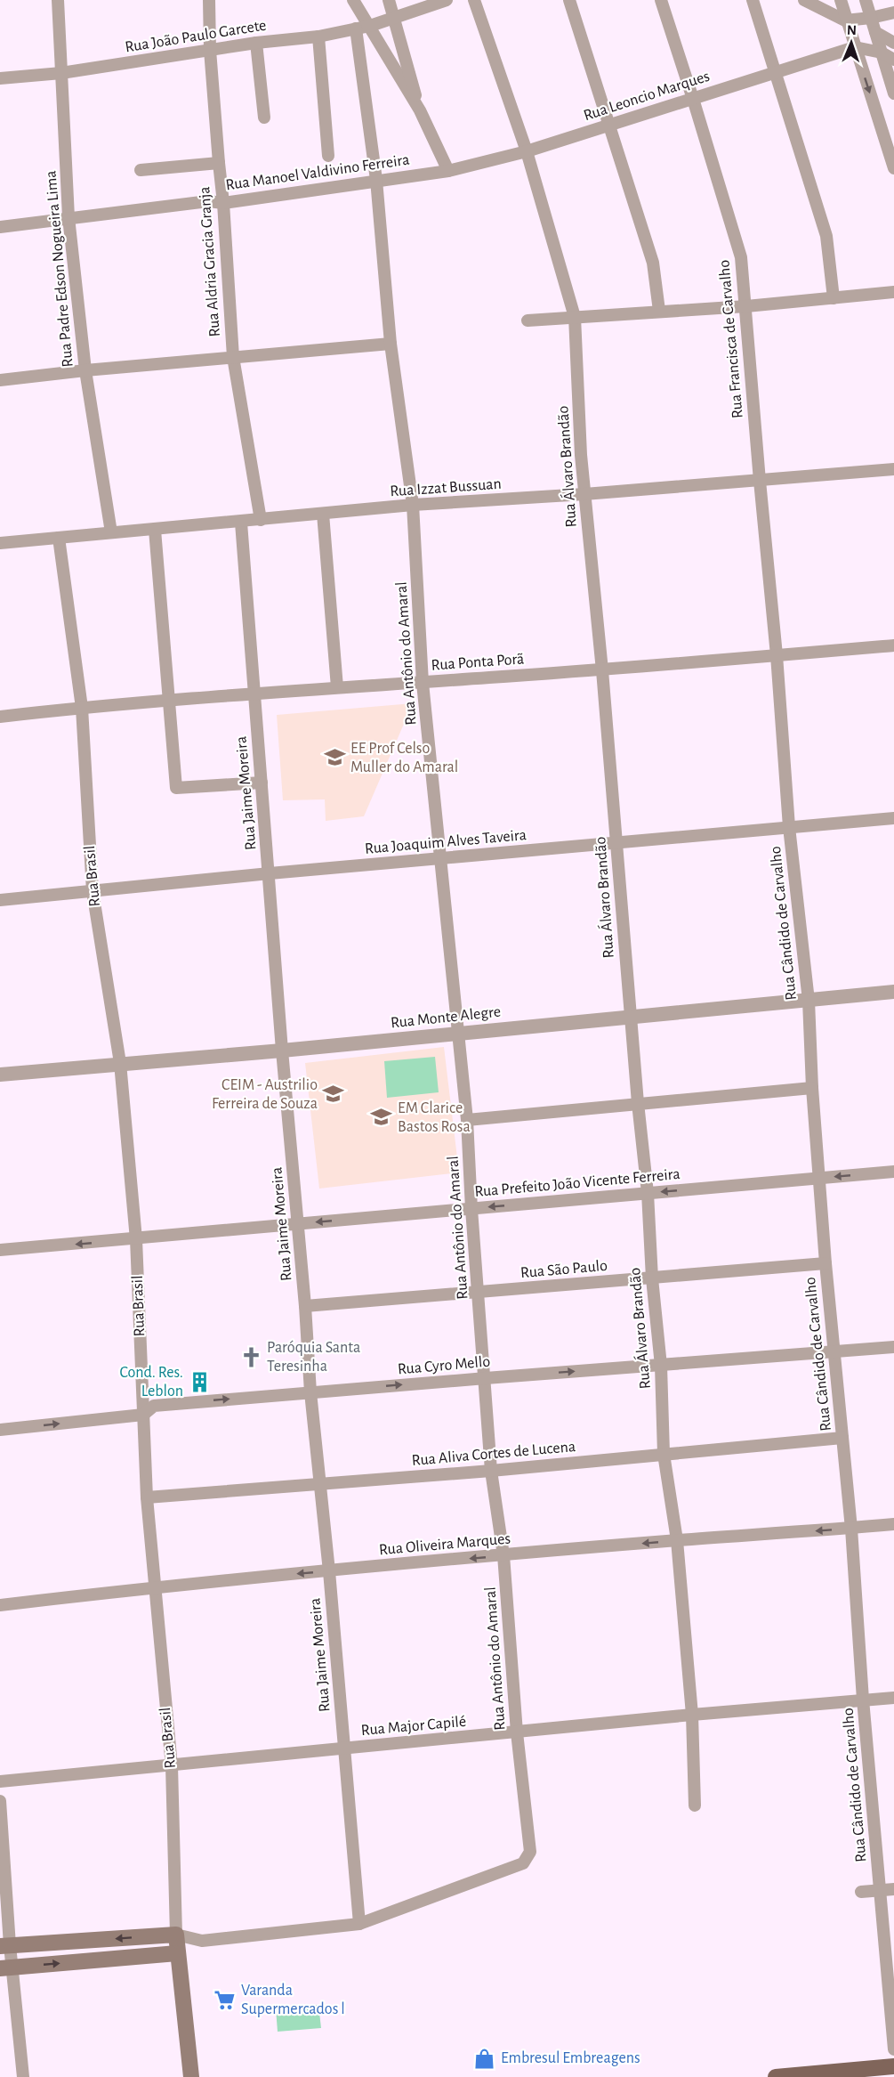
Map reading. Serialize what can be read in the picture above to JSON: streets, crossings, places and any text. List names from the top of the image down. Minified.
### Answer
{"streets":{"main road":["Rua Brasil"],"street":["Rua João Paulo Garcete","Rua Leoncio Marques","Rua Manoel Valdivino Ferreira","Rua Aldria Gracia Granja","Rua Padre Edson Nogueira Lima","Rua Francisca de Carvalho","Rua Álvaro Brandão","Rua Izzat Bussuan","Rua Antônio do Amaral","Rua Ponta Porã","Rua Jaime Moreira","Rua Joaquim Alves Taveira","Rua Cândido de Carvalho","Rua Monte Alegre","Rua Prefeito João Vicente Ferreira","Rua São Paulo","Rua Cyro Mello","Rua Aliva Cortes de Lucena","Rua Oliveira Marques","Rua Major Capilé"]},"crossings":[["Rua João Paulo Garcete","Rua Aldria Gracia Granja"],["Rua João Paulo Garcete","Rua Padre Edson Nogueira Lima"],["Rua João Paulo Garcete","Rua Antônio do Amaral"],["Rua Leoncio Marques","Rua Manoel Valdivino Ferreira"],["Rua Leoncio Marques","Rua Francisca de Carvalho"],["Rua Leoncio Marques","Rua Álvaro Brandão"],["Rua Manoel Valdivino Ferreira","Rua Aldria Gracia Granja"],["Rua Manoel Valdivino Ferreira","Rua Padre Edson Nogueira Lima"],["Rua Manoel Valdivino Ferreira","Rua Antônio do Amaral"],["Rua Aldria Gracia Granja","Rua Izzat Bussuan"],["Rua Padre Edson Nogueira Lima","Rua Izzat Bussuan"],["Rua Francisca de Carvalho","Rua Izzat Bussuan"],["Rua Francisca de Carvalho","Rua Ponta Porã"],["Rua Francisca de Carvalho","Rua Cândido de Carvalho"],["Rua Álvaro Brandão","Rua Izzat Bussuan"],["Rua Álvaro Brandão","Rua Ponta Porã"],["Rua Álvaro Brandão","Rua Joaquim Alves Taveira"],["Rua Álvaro Brandão","Rua Monte Alegre"],["Rua Álvaro Brandão","Rua Prefeito João Vicente Ferreira"],["Rua Álvaro Brandão","Rua São Paulo"],["Rua Álvaro Brandão","Rua Cyro Mello"],["Rua Álvaro Brandão","Rua Aliva Cortes de Lucena"],["Rua Álvaro Brandão","Rua Oliveira Marques"],["Rua Álvaro Brandão","Rua Major Capilé"],["Rua Izzat Bussuan","Rua Antônio do Amaral"],["Rua Izzat Bussuan","Rua Jaime Moreira"],["Rua Izzat Bussuan","Rua Brasil"],["Rua Antônio do Amaral","Rua Ponta Porã"],["Rua Antônio do Amaral","Rua Jaime Moreira"],["Rua Antônio do Amaral","Rua Joaquim Alves Taveira"],["Rua Antônio do Amaral","Rua Monte Alegre"],["Rua Antônio do Amaral","Rua Prefeito João Vicente Ferreira"],["Rua Antônio do Amaral","Rua São Paulo"],["Rua Antônio do Amaral","Rua Cyro Mello"],["Rua Antônio do Amaral","Rua Aliva Cortes de Lucena"],["Rua Antônio do Amaral","Rua Oliveira Marques"],["Rua Antônio do Amaral","Rua Major Capilé"],["Rua Ponta Porã","Rua Jaime Moreira"],["Rua Ponta Porã","Rua Brasil"],["Rua Ponta Porã","Rua Cândido de Carvalho"],["Rua Jaime Moreira","Rua Joaquim Alves Taveira"],["Rua Jaime Moreira","Rua Monte Alegre"],["Rua Jaime Moreira","Rua Prefeito João Vicente Ferreira"],["Rua Jaime Moreira","Rua São Paulo"],["Rua Jaime Moreira","Rua Cyro Mello"],["Rua Jaime Moreira","Rua Aliva Cortes de Lucena"],["Rua Jaime Moreira","Rua Oliveira Marques"],["Rua Jaime Moreira","Rua Major Capilé"],["Rua Joaquim Alves Taveira","Rua Brasil"],["Rua Joaquim Alves Taveira","Rua Cândido de Carvalho"],["Rua Brasil","Rua Monte Alegre"],["Rua Brasil","Rua Prefeito João Vicente Ferreira"],["Rua Brasil","Rua Cyro Mello"],["Rua Brasil","Rua Aliva Cortes de Lucena"],["Rua Brasil","Rua Oliveira Marques"],["Rua Brasil","Rua Major Capilé"],["Rua Cândido de Carvalho","Rua Monte Alegre"],["Rua Cândido de Carvalho","Rua Prefeito João Vicente Ferreira"],["Rua Cândido de Carvalho","Rua São Paulo"],["Rua Cândido de Carvalho","Rua Cyro Mello"],["Rua Cândido de Carvalho","Rua Aliva Cortes de Lucena"],["Rua Cândido de Carvalho","Rua Oliveira Marques"],["Rua Cândido de Carvalho","Rua Major Capilé"]],"one_way":["Rua Cyro Mello","Rua Oliveira Marques"],"places":{"school or university":["EE Prof Celso Muller do Amaral","CEIM - Austrilio Ferreira de Souza","EM Clarice Bastos Rosa"],"church":["Paróquia Santa Teresinha"],"building":["Cond. Res. Leblon"],"supermarket":["Varanda Supermercados l"],"shop":["Embresul Embreagens"]},"north":"top"}
